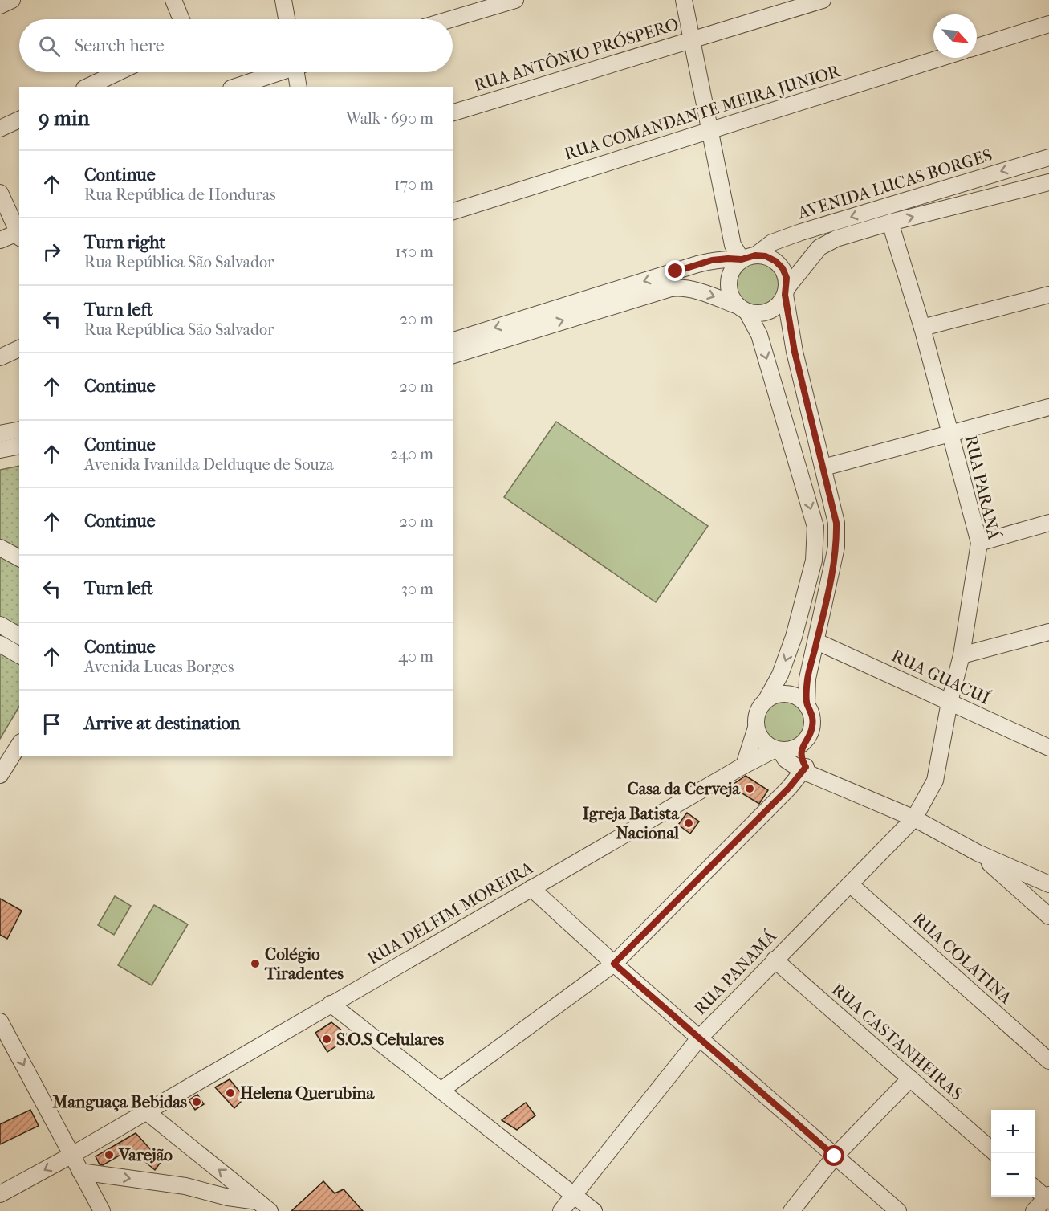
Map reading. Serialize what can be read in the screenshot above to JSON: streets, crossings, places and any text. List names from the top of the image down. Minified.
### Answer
{"streets":{"street":["RUA ANTÔNIO PRÓSPERO","RUA COMANDANTE MEIRA JUNIOR","AVENIDA LUCAS BORGES","RUA PARANÁ","RUA GUACUÍ","RUA DELFIM MOREIRA","RUA COLATINA","RUA PANAMÁ","RUA CASTANHEIRAS"]},"crossings":[["AVENIDA LUCAS BORGES","RUA PARANÁ"],["RUA PARANÁ","RUA GUACUÍ"],["RUA PARANÁ","RUA PANAMÁ"],["RUA COLATINA","RUA PANAMÁ"],["RUA PANAMÁ","RUA CASTANHEIRAS"]],"places":["Casa da Cerveja","Igreja Batista Nacional","Colégio Tiradentes","S.O.S Celulares","Helena Querubina","Manguaça Bebidas","Varejão"],"north":"bottom right","page":{"search":"Search here","heading":["9 min","Walk · 690 m"],"list":[["Continue","Rua República de Honduras","170 m"],["Turn right","Rua República São Salvador","150 m"],["Turn left","Rua República São Salvador","20 m"],["Continue","20 m"],["Continue","Avenida Ivanilda Delduque de Souza","240 m"],["Continue","20 m"],["Turn left","30 m"],["Continue","Avenida Lucas Borges","40 m"],"Arrive at destination"],"map_buttons":["+","−"]}}
